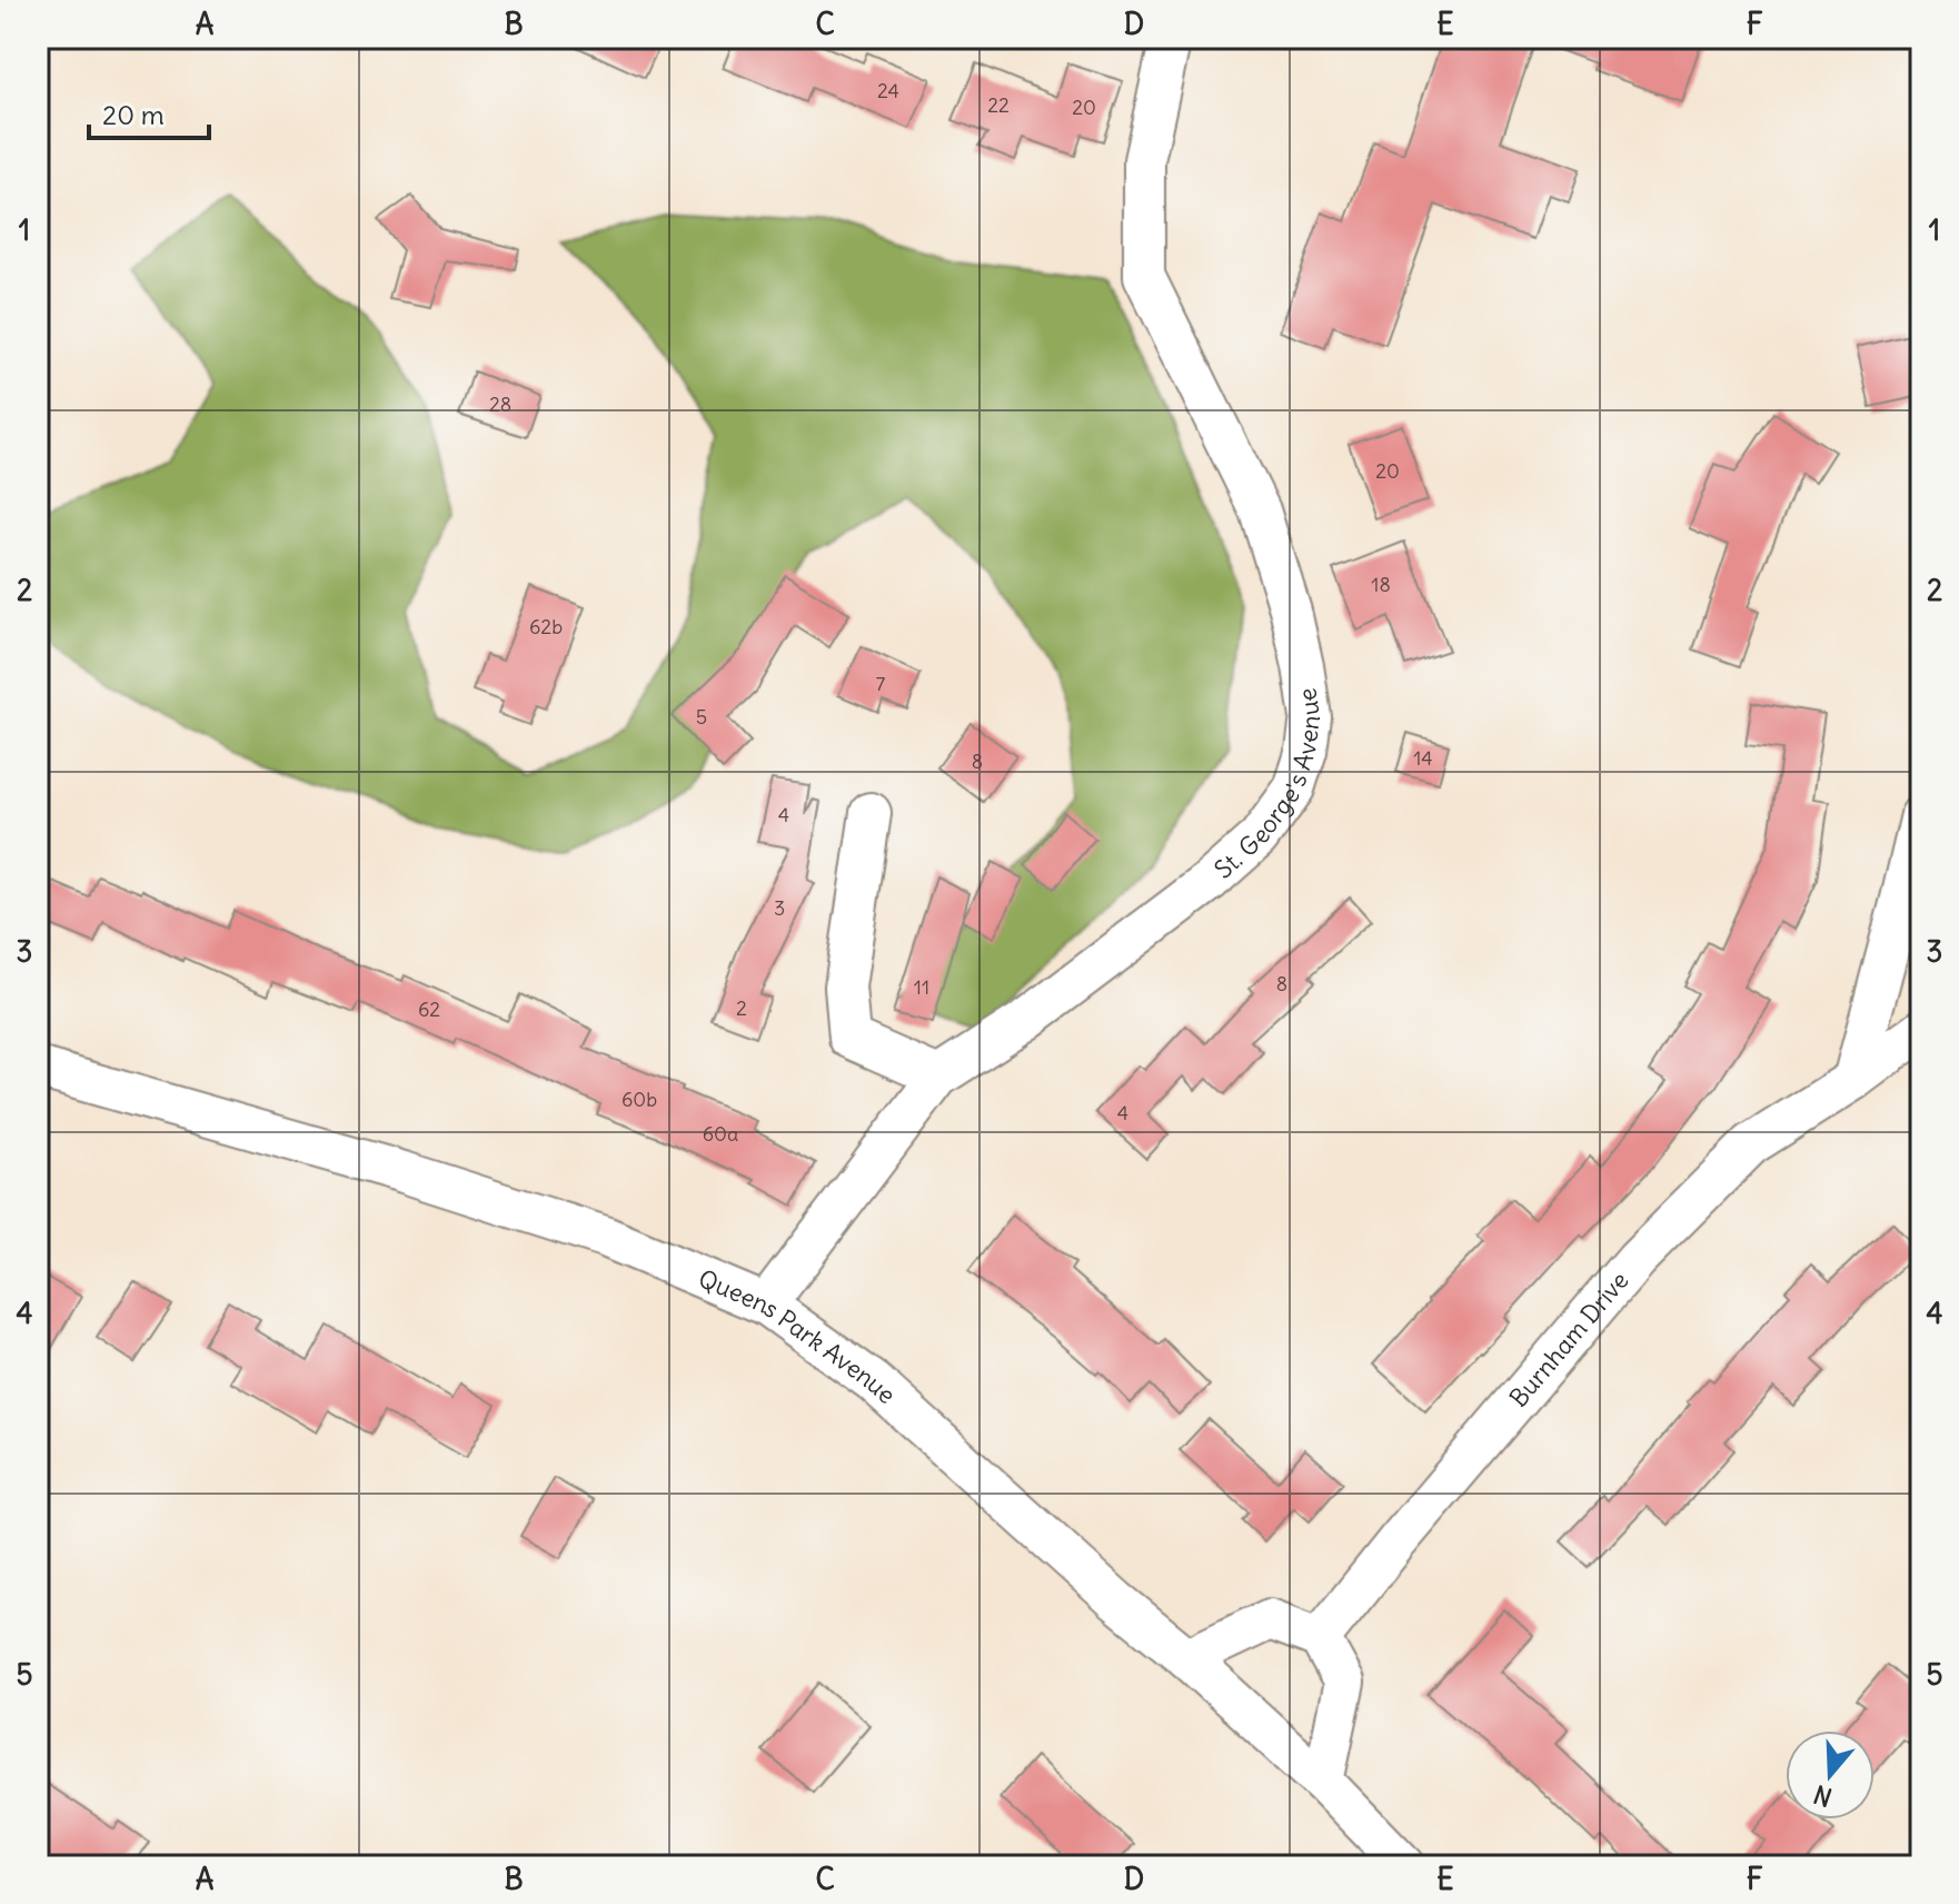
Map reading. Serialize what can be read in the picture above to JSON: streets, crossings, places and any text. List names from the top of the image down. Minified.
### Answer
{"streets":{"street":["St. George's Avenue","Queens Park Avenue","Burnham Drive"]},"crossings":[["St. George's Avenue","Queens Park Avenue"]],"house_numbers":["24","22","20","28","20","18","62b","7","5","14","8","4","3","8","11","2","62","60b","4","60a"],"scale_bar":"20 m","north":"bottom","grid":{"columns":["A","B","C","D","E","F"],"rows":["1","2","3","4","5"]}}
